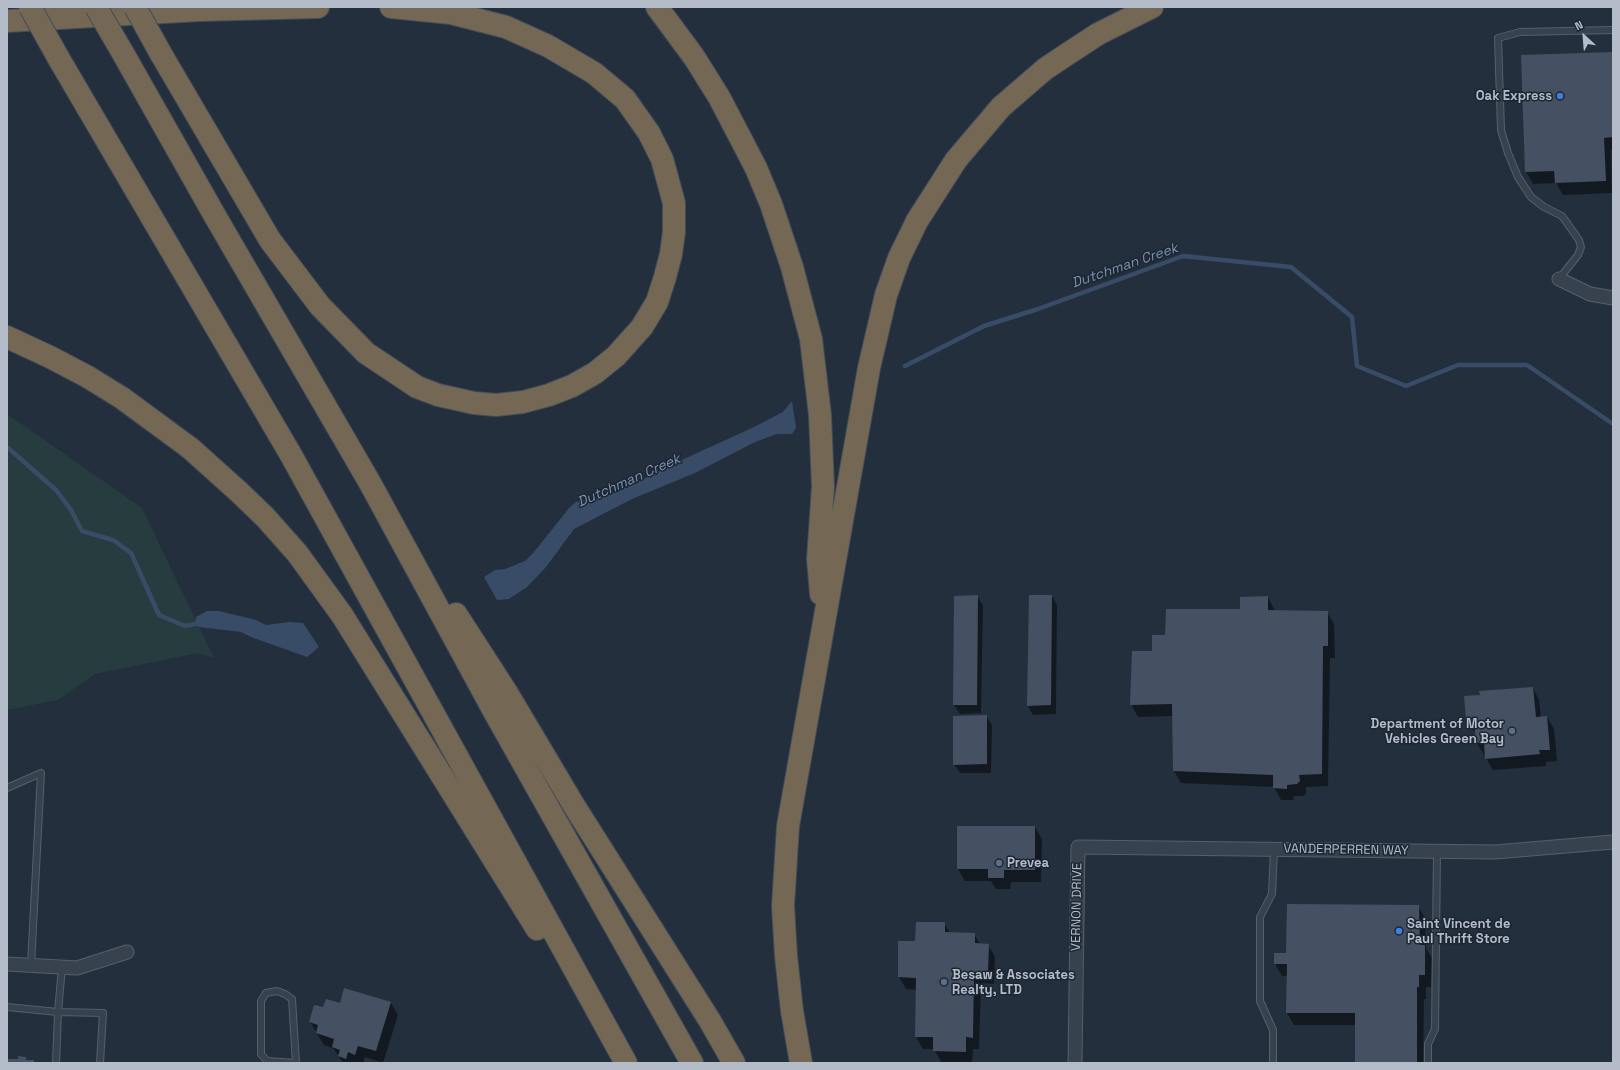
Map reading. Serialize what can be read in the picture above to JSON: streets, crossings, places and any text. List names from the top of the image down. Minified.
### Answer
{"streets":{"street":["VANDERPERREN WAY","VERNON DRIVE"]},"crossings":[["VANDERPERREN WAY","VERNON DRIVE"]],"water":["Dutchman Creek"],"places":["Oak Express","Department of Motor Vehicles Green Bay","Prevea","Saint Vincent de Paul Thrift Store","Besaw & Associates Realty, LTD"],"north":"top left"}
